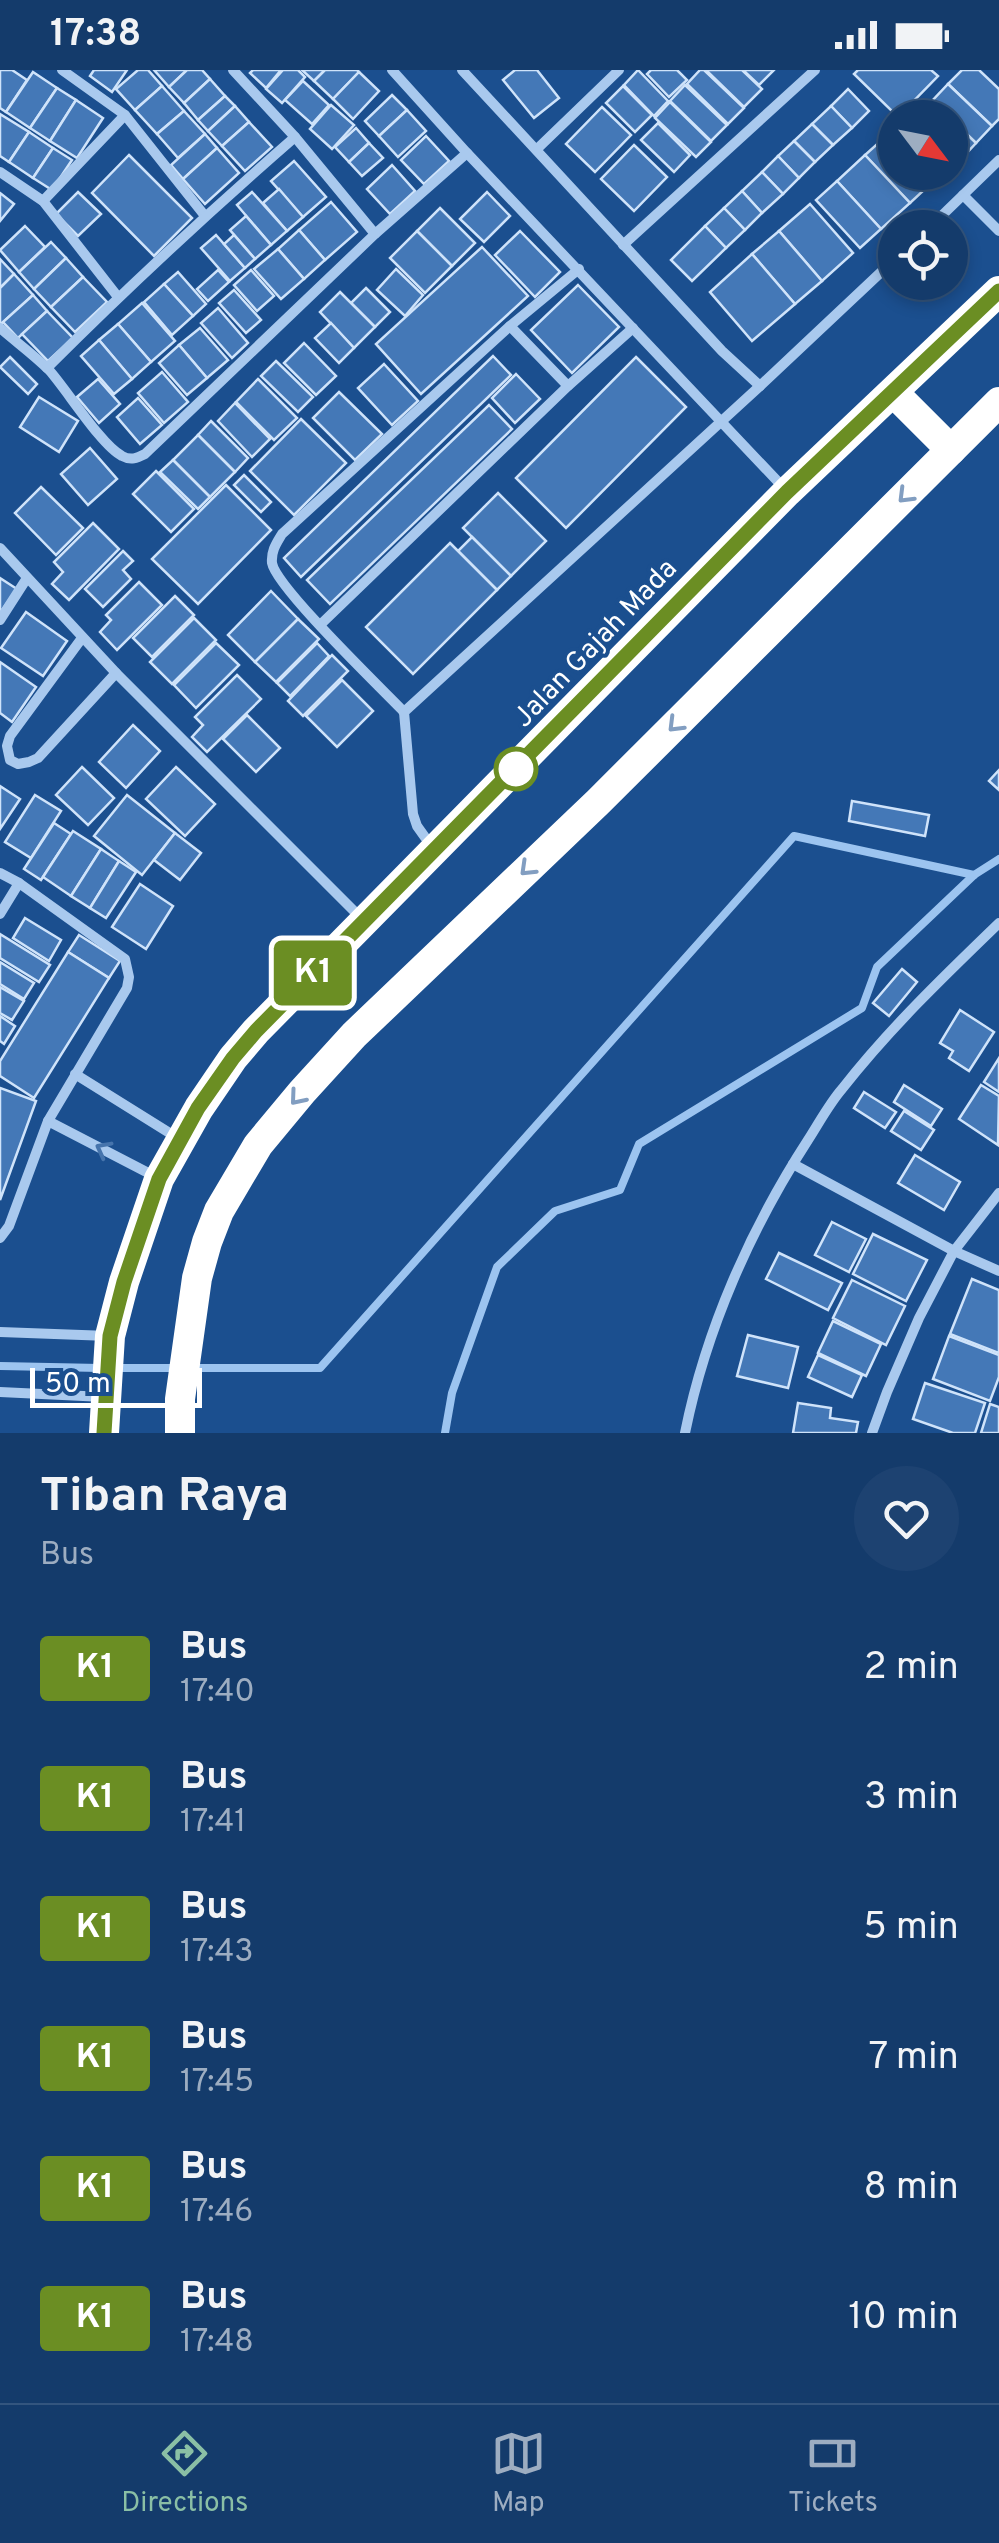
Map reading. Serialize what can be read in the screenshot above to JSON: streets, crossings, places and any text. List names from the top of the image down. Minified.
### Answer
{"streets":{"highway":["Jalan Gajah Mada"]},"lines":["bus line K1"],"scale_bar":"50 m","north":"bottom right","page":{"status":"17:38","on_map":"K1","scale":"50 m","heading":["Tiban Raya","Bus"],"list":[{"mark":"K1","name":"Bus","note":"17:40","value":"2 min"},{"mark":"K1","name":"Bus","note":"17:41","value":"3 min"},{"mark":"K1","name":"Bus","note":"17:43","value":"5 min"},{"mark":"K1","name":"Bus","note":"17:45","value":"7 min"},{"mark":"K1","name":"Bus","note":"17:46","value":"8 min"},{"mark":"K1","name":"Bus","note":"17:48","value":"10 min"}],"tabs":["Directions","Map","Tickets"]}}
